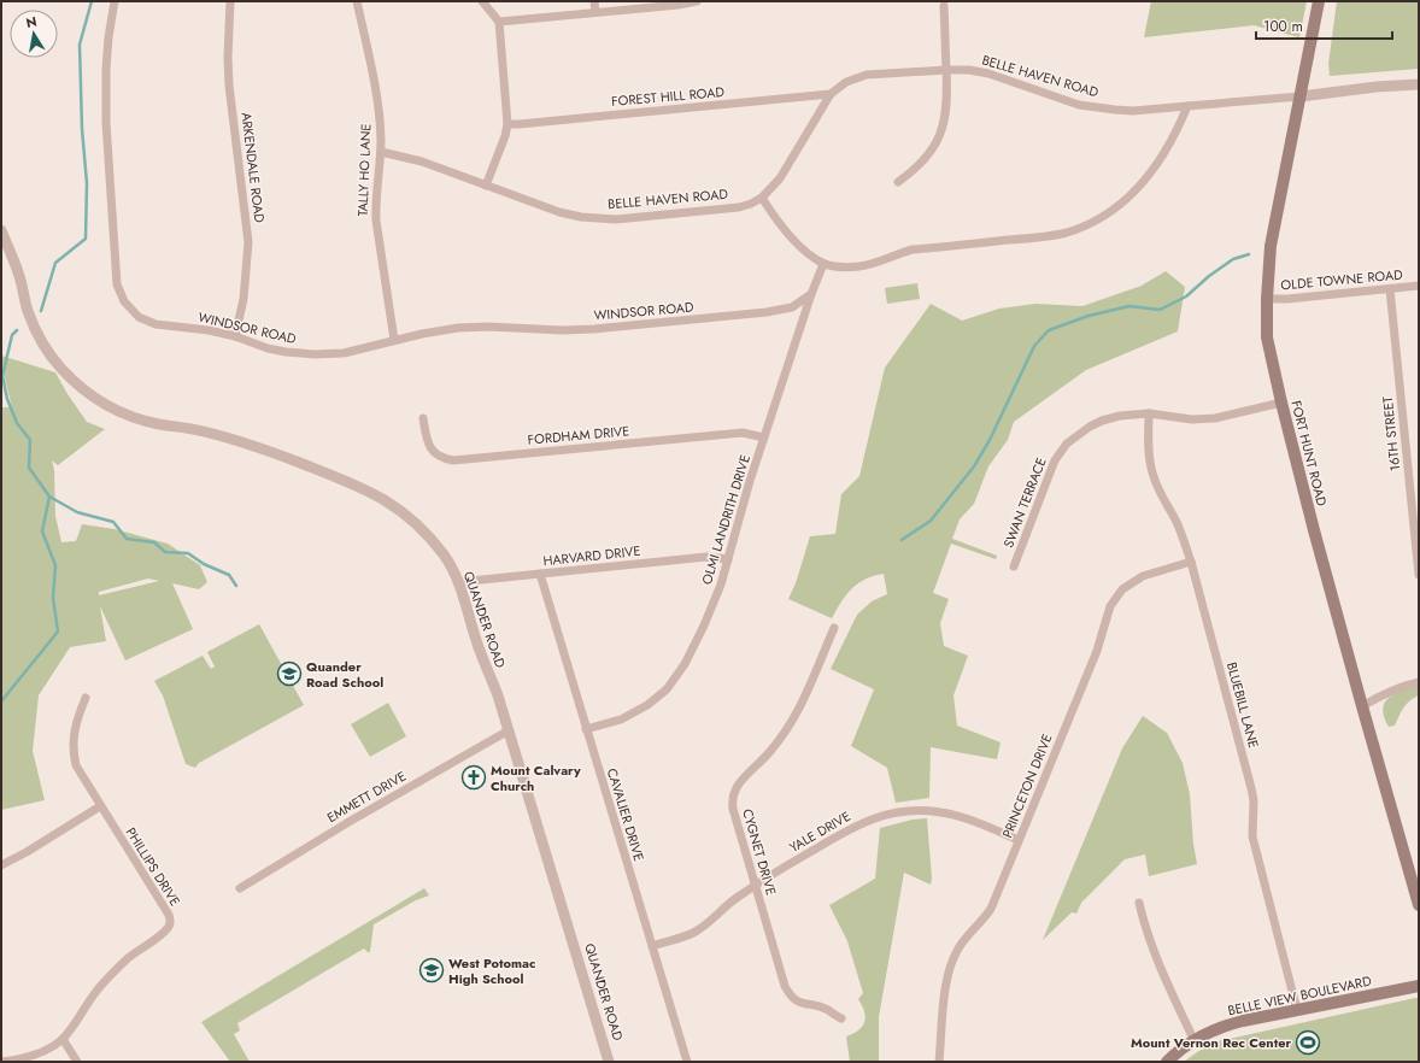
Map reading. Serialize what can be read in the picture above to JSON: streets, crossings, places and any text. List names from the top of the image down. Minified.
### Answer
{"streets":{"main road":["FORT HUNT ROAD","BELLE VIEW BOULEVARD"],"street":["BELLE HAVEN ROAD","FOREST HILL ROAD","ARKENDALE ROAD","TALLY HO LANE","OLDE TOWNE ROAD","WINDSOR ROAD","16TH STREET","FORDHAM DRIVE","SWAN TERRACE","OLMI LANDRITH DRIVE","HARVARD DRIVE","QUANDER ROAD","BLUEBILL LANE","PRINCETON DRIVE","EMMETT DRIVE","CAVALIER DRIVE","YALE DRIVE","CYGNET DRIVE","PHILLIPS DRIVE"]},"crossings":[["BELLE HAVEN ROAD","FOREST HILL ROAD"],["BELLE HAVEN ROAD","TALLY HO LANE"],["BELLE HAVEN ROAD","FORT HUNT ROAD"],["ARKENDALE ROAD","WINDSOR ROAD"],["TALLY HO LANE","WINDSOR ROAD"],["OLDE TOWNE ROAD","16TH STREET"],["OLDE TOWNE ROAD","FORT HUNT ROAD"],["WINDSOR ROAD","OLMI LANDRITH DRIVE"],["FORDHAM DRIVE","OLMI LANDRITH DRIVE"],["FORT HUNT ROAD","SWAN TERRACE"],["SWAN TERRACE","BLUEBILL LANE"],["OLMI LANDRITH DRIVE","HARVARD DRIVE"],["OLMI LANDRITH DRIVE","CAVALIER DRIVE"],["HARVARD DRIVE","QUANDER ROAD"],["HARVARD DRIVE","CAVALIER DRIVE"],["QUANDER ROAD","EMMETT DRIVE"],["BLUEBILL LANE","PRINCETON DRIVE"],["BLUEBILL LANE","BELLE VIEW BOULEVARD"],["PRINCETON DRIVE","YALE DRIVE"],["CAVALIER DRIVE","YALE DRIVE"],["YALE DRIVE","CYGNET DRIVE"]],"places":{"school or university":["Quander Road School","West Potomac High School"],"church":["Mount Calvary Church"],"sports":["Mount Vernon Rec Center"]},"scale_bar":"100 m","north":"top"}
